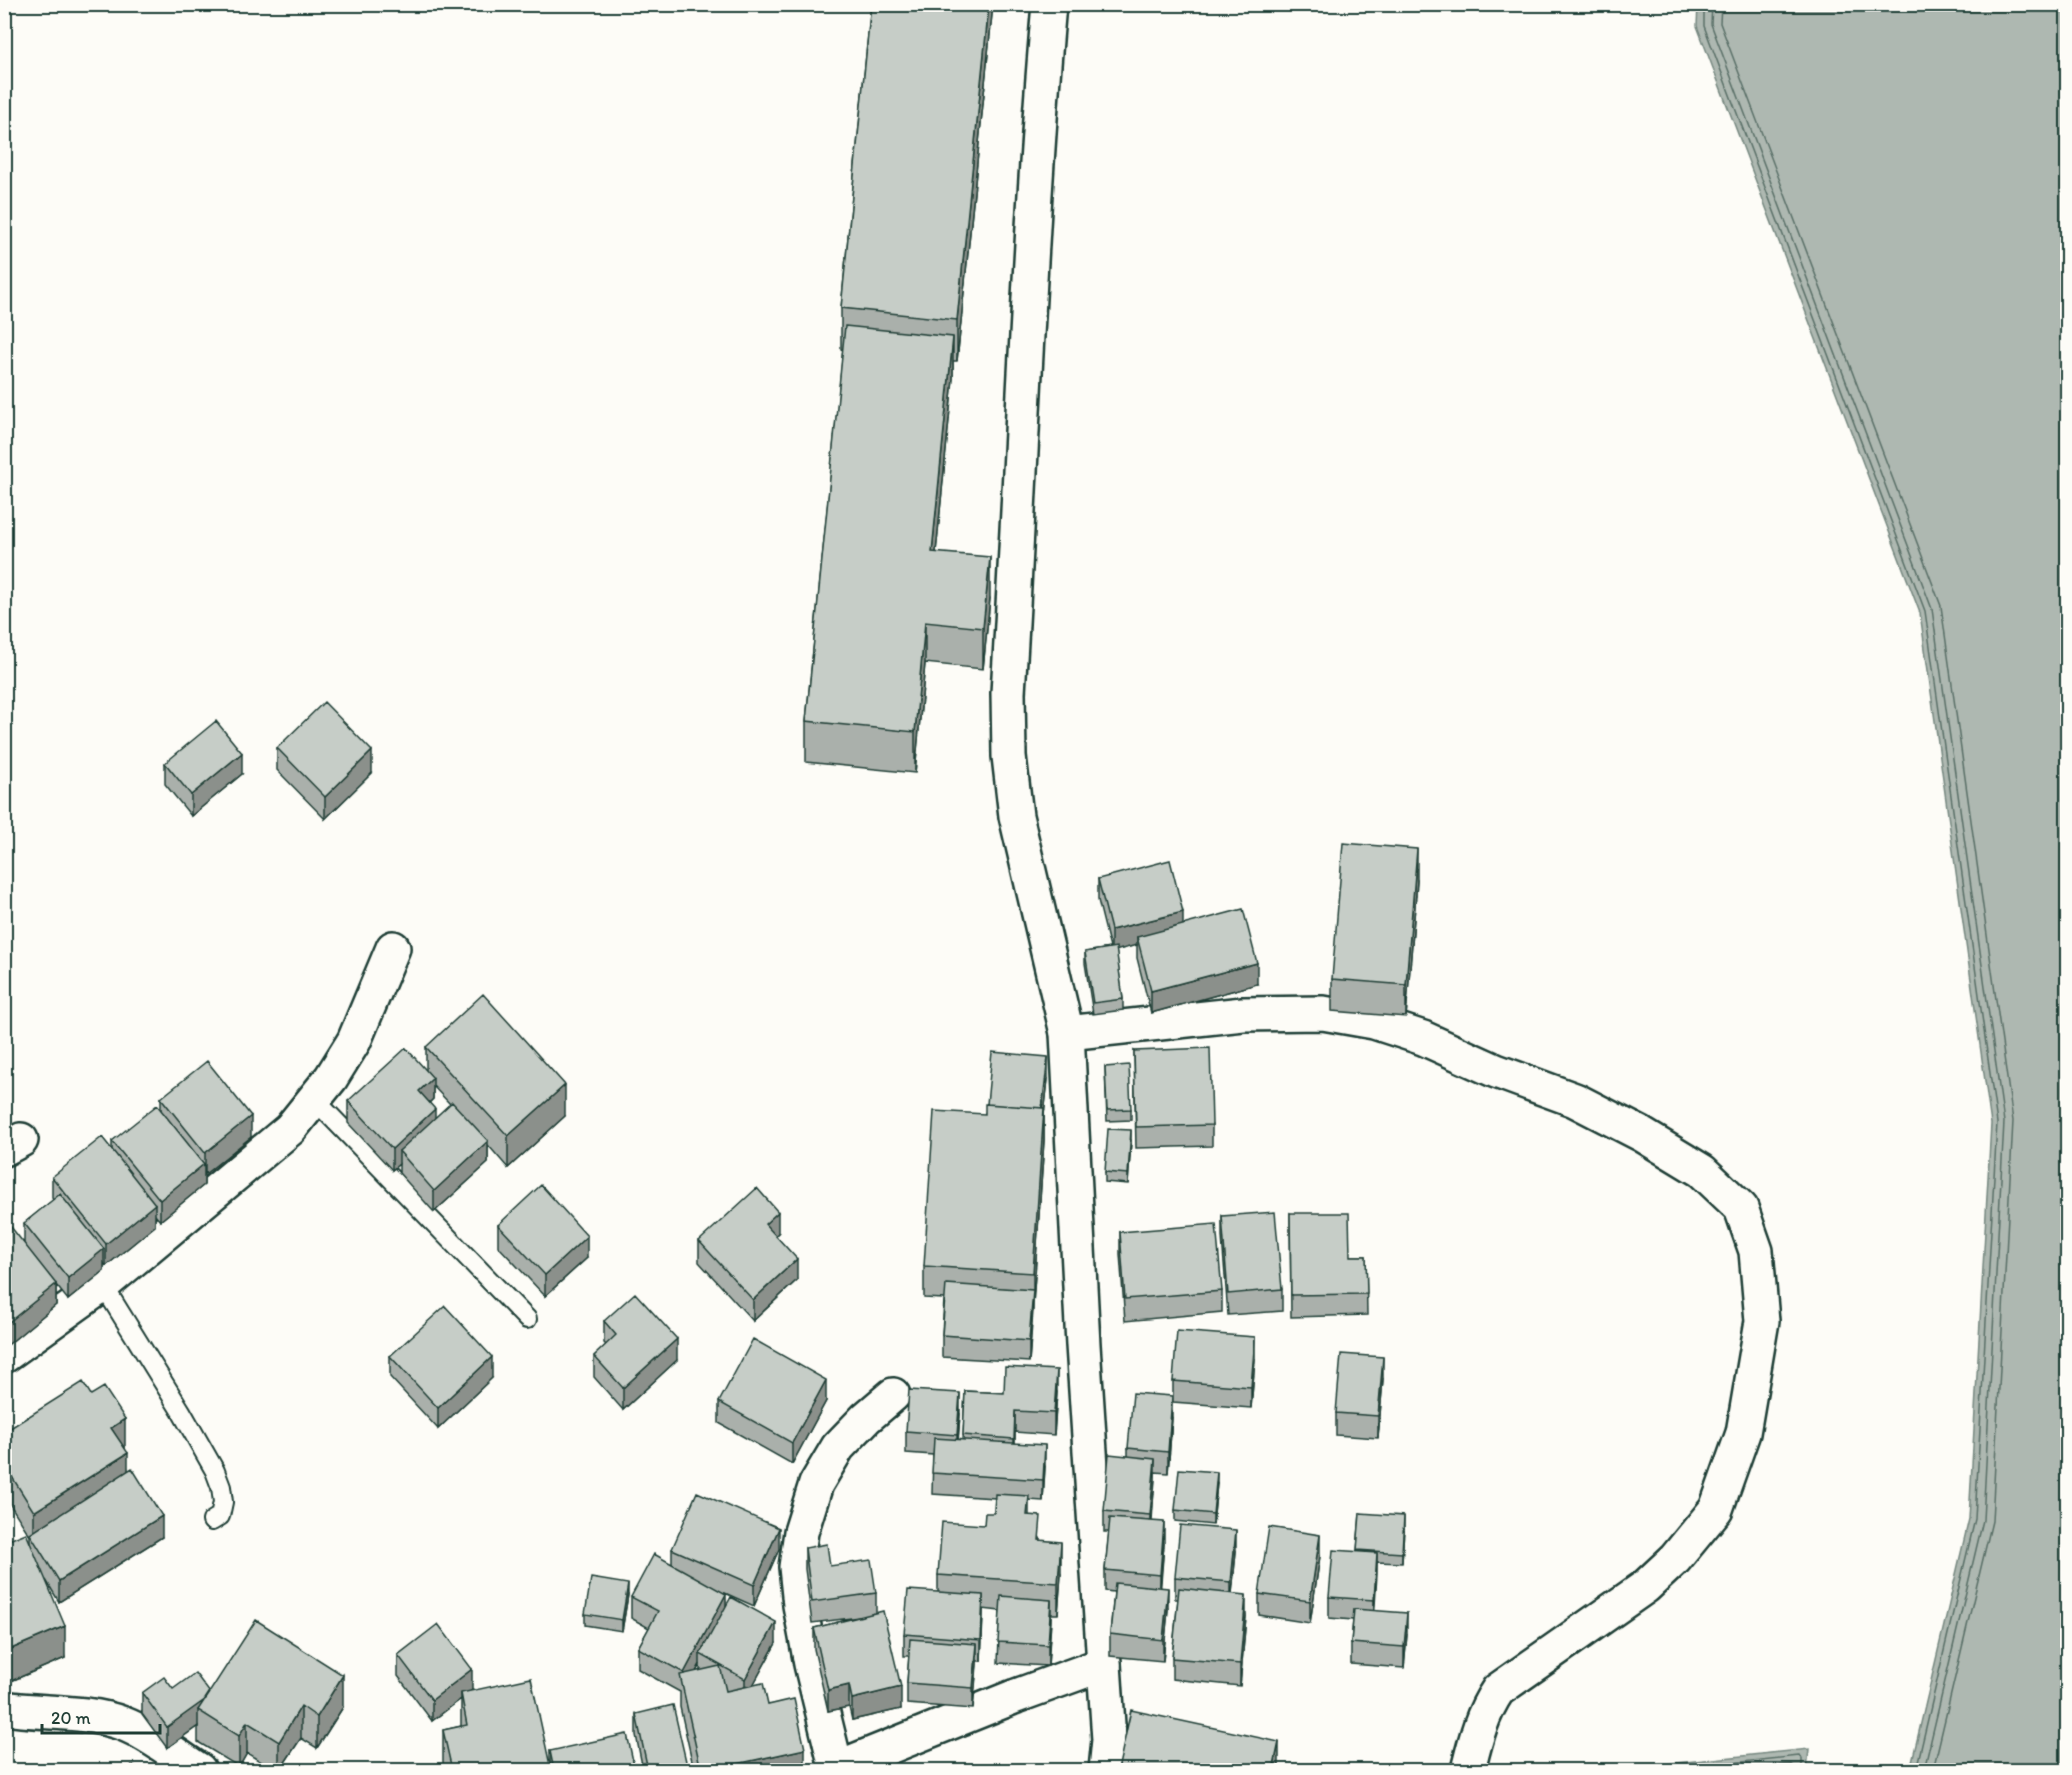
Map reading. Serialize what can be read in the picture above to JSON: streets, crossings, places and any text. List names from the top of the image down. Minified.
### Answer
{"scale_bar":"20 m"}
